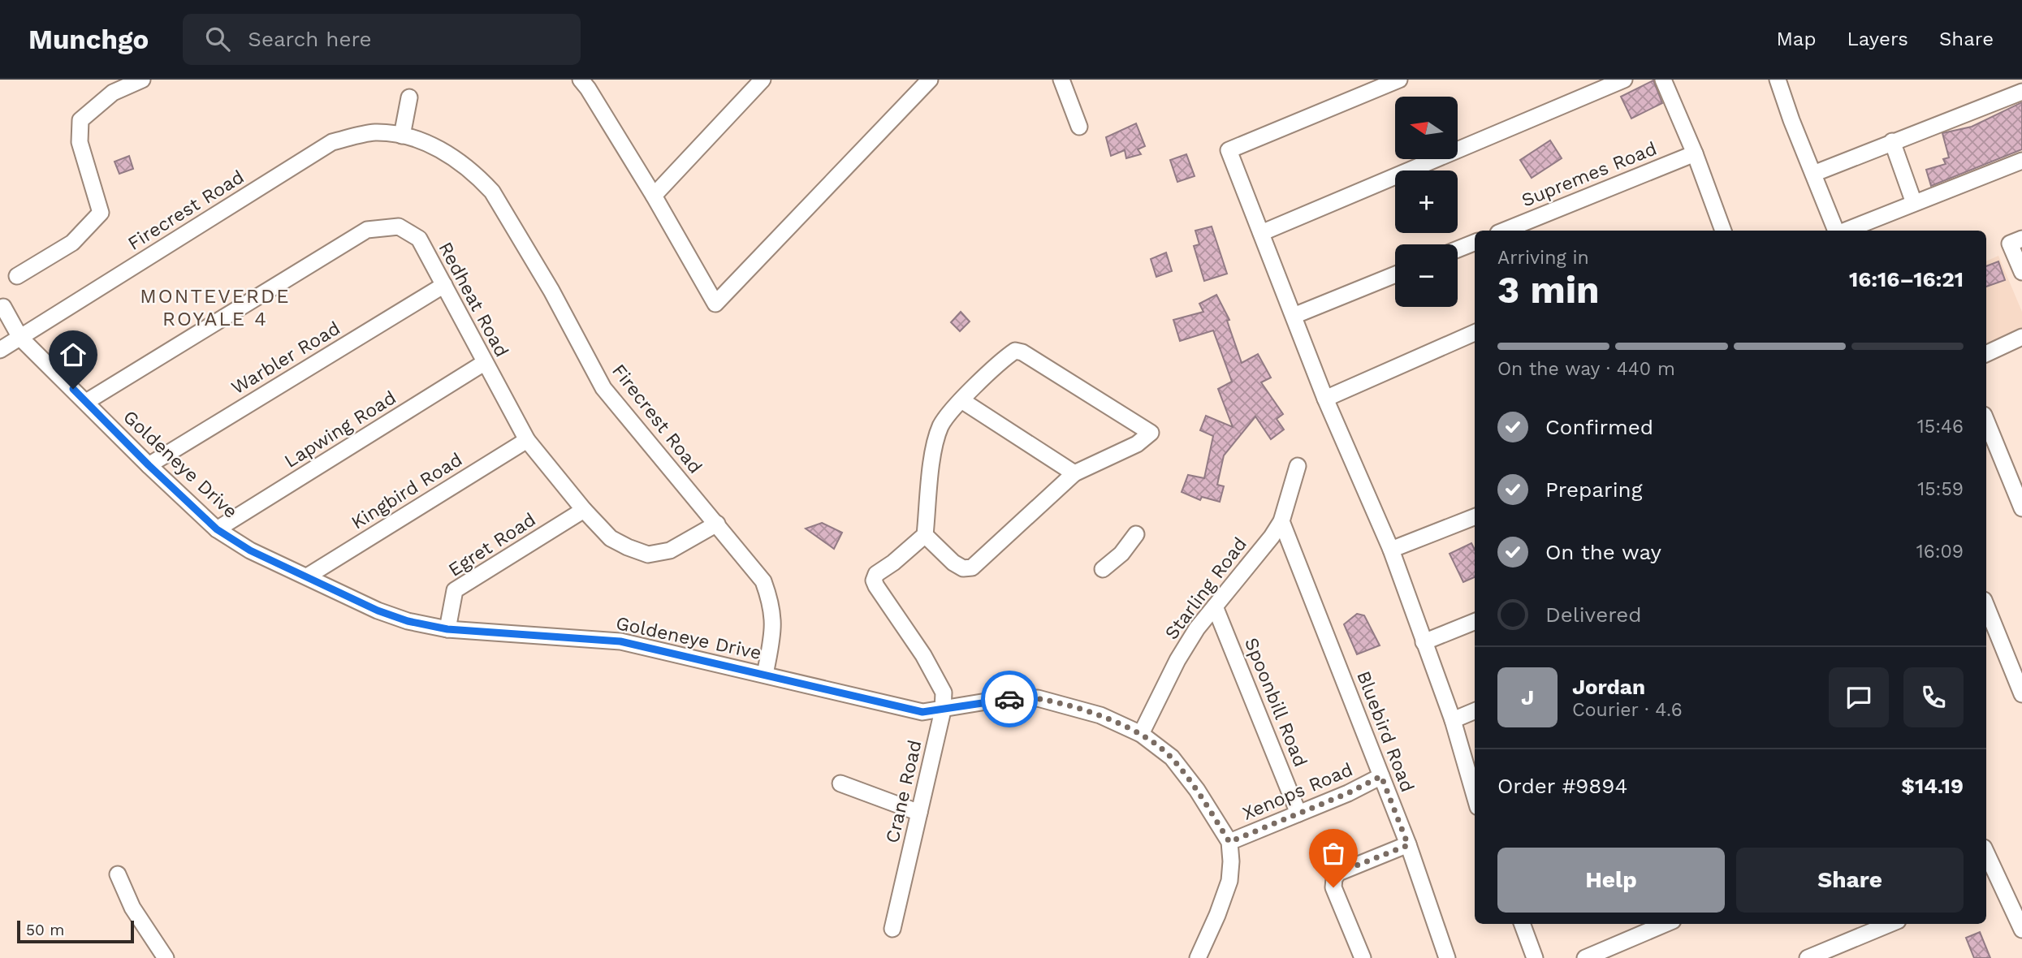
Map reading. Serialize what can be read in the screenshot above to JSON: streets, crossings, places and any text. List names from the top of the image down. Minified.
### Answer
{"streets":{"street":["Supremes Road","Firecrest Road","Redheat Road","Warbler Road","Lapwing Road","Goldeneye Drive","Kingbird Road","Egret Road","Starling Road","Spoonbill Road","Bluebird Road","Crane Road","Xenops Road"]},"crossings":[["Firecrest Road","Redheat Road"],["Firecrest Road","Goldeneye Drive"],["Redheat Road","Warbler Road"],["Redheat Road","Lapwing Road"],["Redheat Road","Goldeneye Drive"],["Redheat Road","Kingbird Road"],["Redheat Road","Egret Road"],["Warbler Road","Goldeneye Drive"],["Lapwing Road","Goldeneye Drive"],["Goldeneye Drive","Kingbird Road"],["Goldeneye Drive","Egret Road"],["Goldeneye Drive","Starling Road"],["Goldeneye Drive","Crane Road"],["Goldeneye Drive","Xenops Road"],["Starling Road","Spoonbill Road"],["Starling Road","Bluebird Road"],["Spoonbill Road","Xenops Road"],["Bluebird Road","Xenops Road"]],"districts":["MONTEVERDE ROYALE 4"],"scale_bar":"50 m","north":"left","page":{"header":"Munchgo","search":"Search here","nav":["Map","Layers","Share"],"map_buttons":["+","−"],"heading":["3 min","Arriving in","16:16–16:21"],"panel":["Jordan","Courier · 4.6","Order #9894","$14.19"],"bar":"On the way · 440 m","list":[["Confirmed","15:46"],["Preparing","15:59"],["On the way","16:09"],"Delivered"],"round":"J","buttons":["Help","Share"],"scale":"50 m"}}
